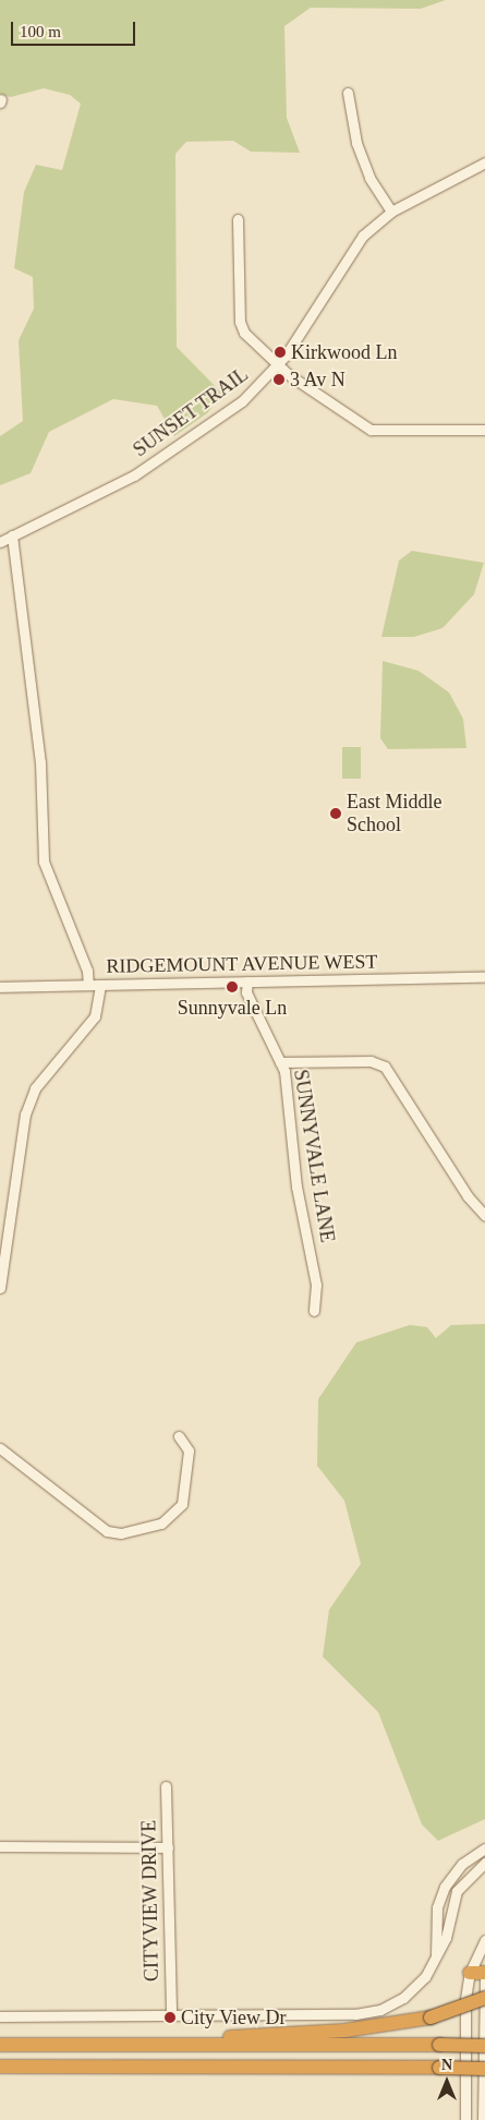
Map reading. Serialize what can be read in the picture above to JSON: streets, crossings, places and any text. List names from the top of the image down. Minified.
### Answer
{"streets":{"street":["SUNSET TRAIL","RIDGEMOUNT AVENUE WEST","SUNNYVALE LANE","CITYVIEW DRIVE"]},"crossings":[["RIDGEMOUNT AVENUE WEST","SUNNYVALE LANE"]],"places":["Kirkwood Ln","3 Av N","East Middle School","Sunnyvale Ln","City View Dr"],"scale_bar":"100 m","north":"top"}
